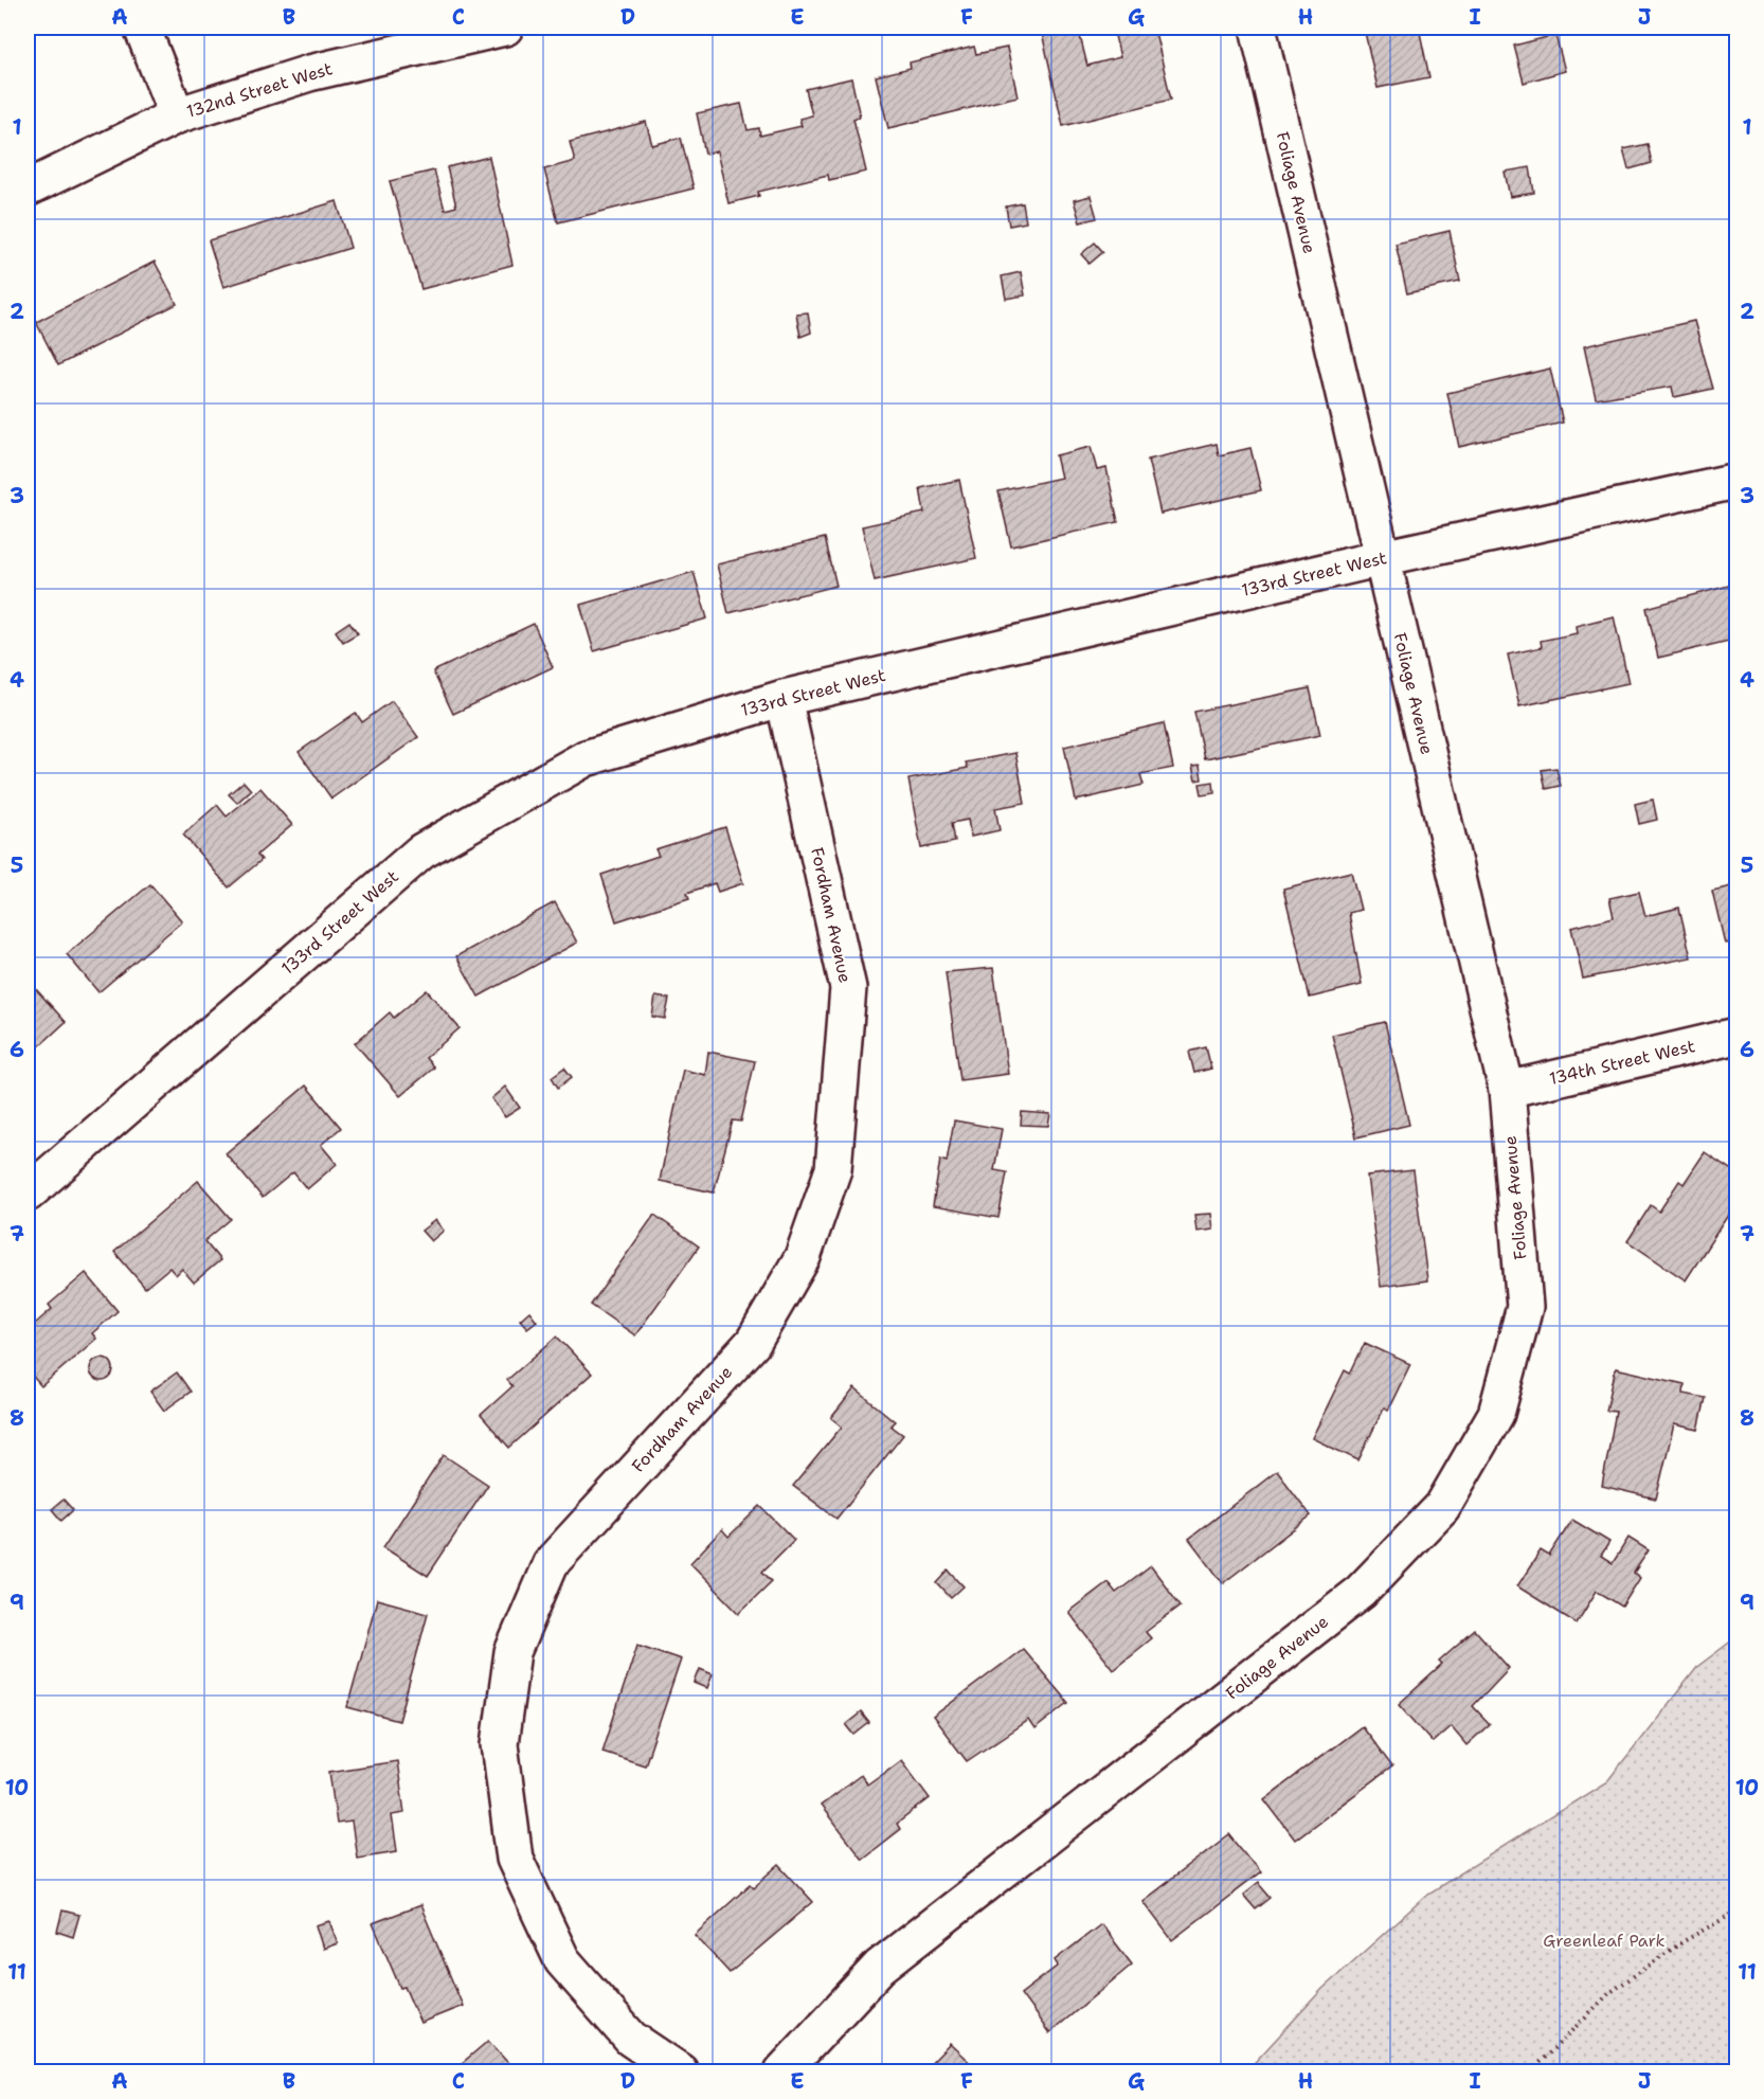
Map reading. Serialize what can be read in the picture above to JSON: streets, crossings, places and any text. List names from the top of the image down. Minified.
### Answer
{"streets":{"street":["132nd Street West","Foliage Avenue","133rd Street West","Fordham Avenue","134th Street West"]},"crossings":[["Foliage Avenue","133rd Street West"],["Foliage Avenue","134th Street West"],["133rd Street West","Fordham Avenue"]],"parks":["Greenleaf Park"],"grid":{"columns":["A","B","C","D","E","F","G","H","I","J"],"rows":["1","2","3","4","5","6","7","8","9","10","11"]}}
